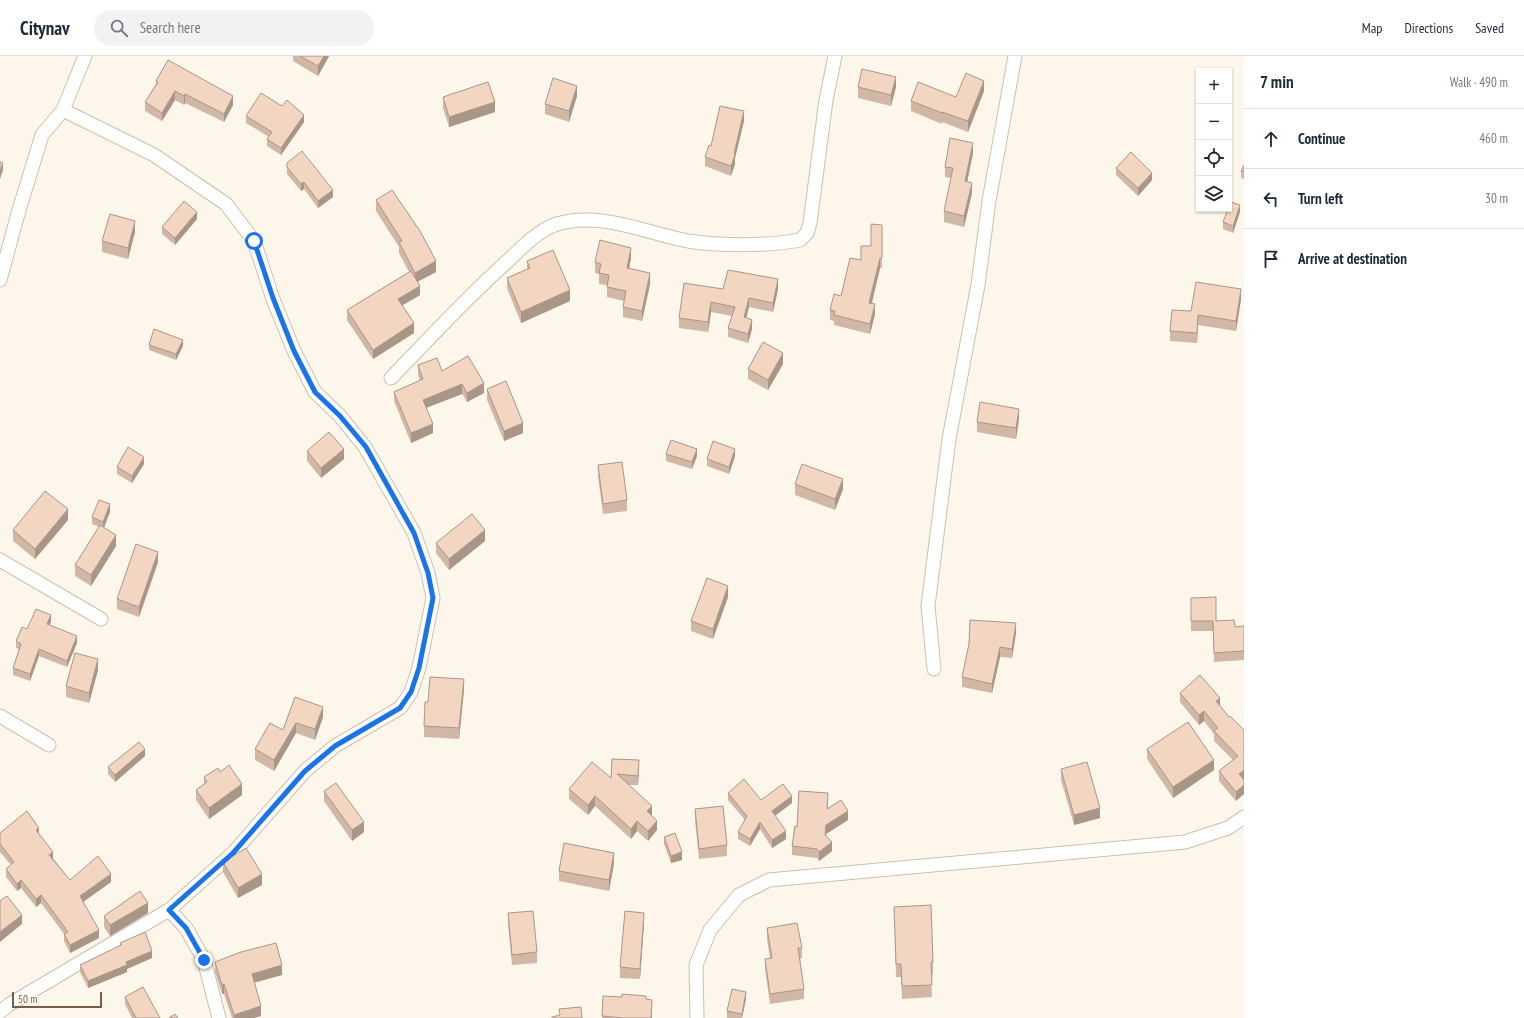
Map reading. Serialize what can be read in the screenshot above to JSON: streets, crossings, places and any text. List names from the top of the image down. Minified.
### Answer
{"scale_bar":"50 m","page":{"header":"Citynav","search":"Search here","nav":["Map","Directions","Saved"],"heading":["7 min","Walk · 490 m"],"map_buttons":["+","−"],"list":[["Continue","460 m"],["Turn left","30 m"],"Arrive at destination"],"scale":"50 m"}}
